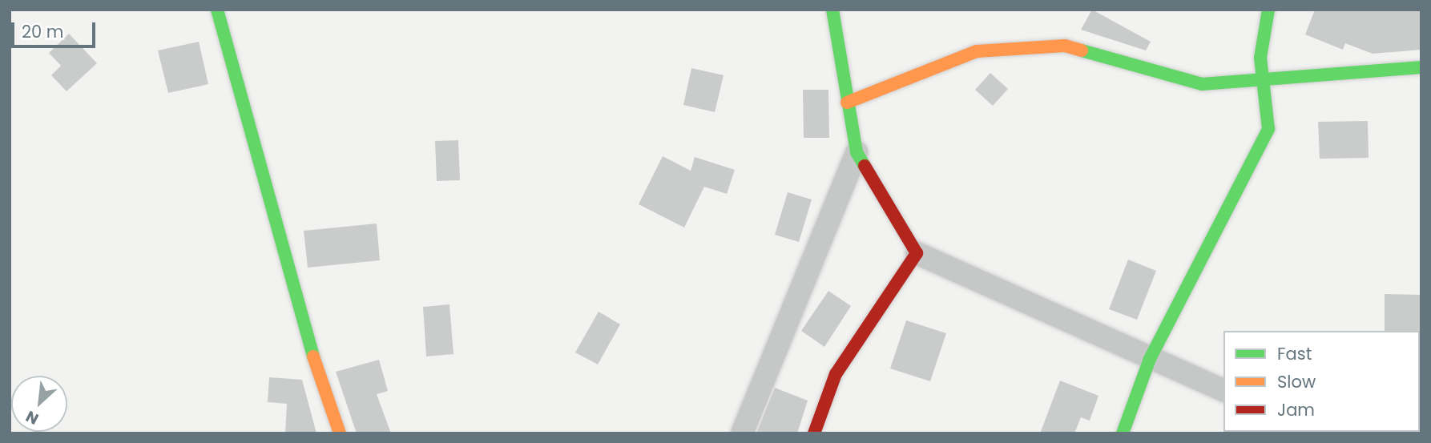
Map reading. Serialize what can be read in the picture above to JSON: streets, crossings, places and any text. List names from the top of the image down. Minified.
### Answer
{"legend":["Fast","Slow","Jam"],"scale_bar":"20 m","north":"bottom left"}
